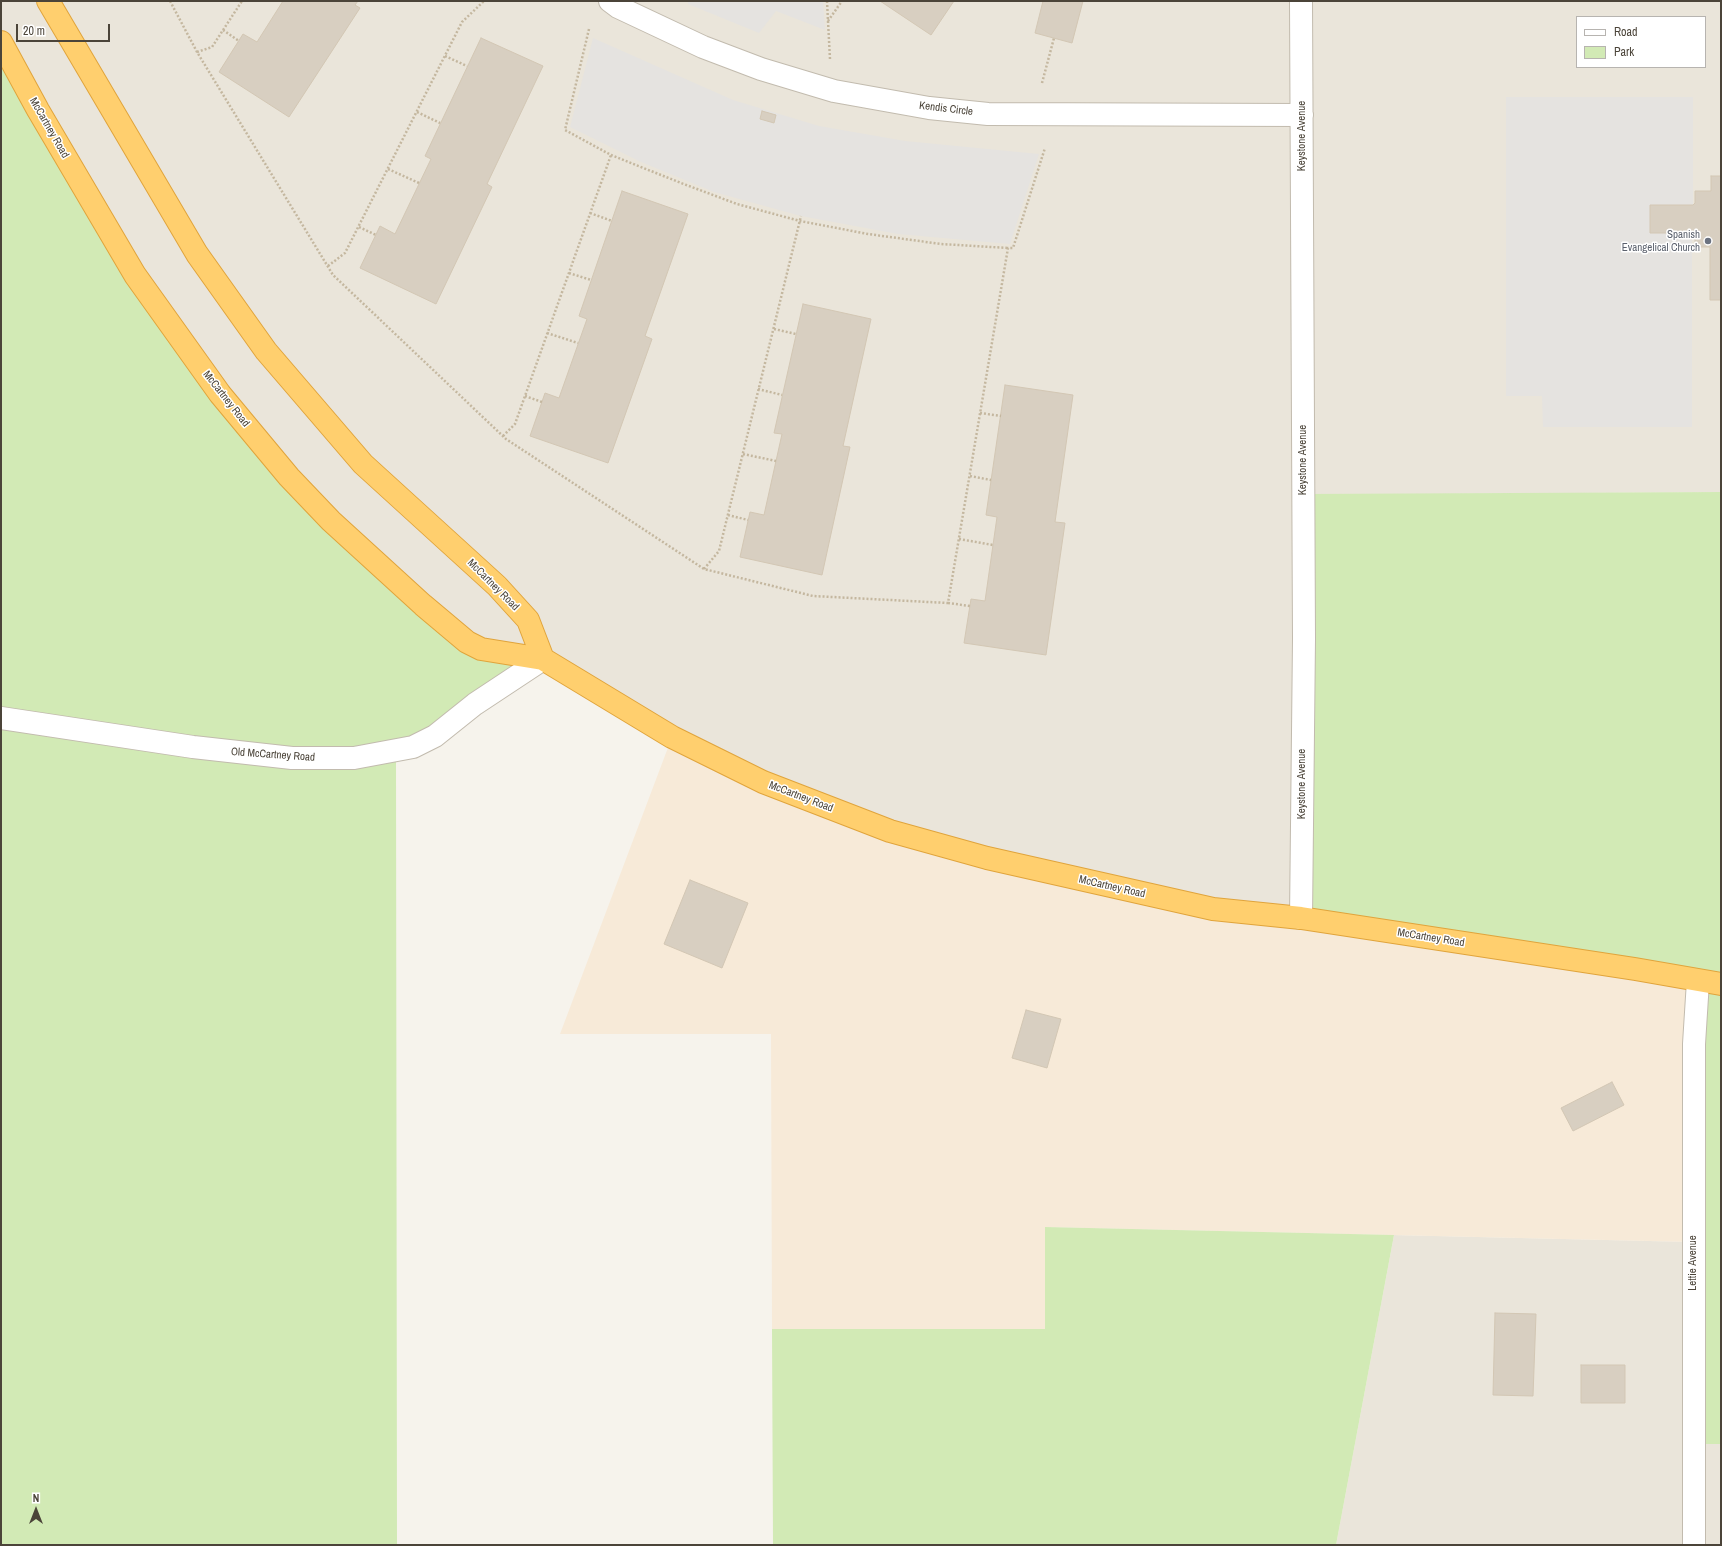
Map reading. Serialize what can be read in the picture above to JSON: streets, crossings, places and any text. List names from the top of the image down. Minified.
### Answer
{"streets":{"highway":["McCartney Road"],"street":["Kendis Circle","Keystone Avenue","Old McCartney Road","Lettie Avenue"]},"crossings":[["Kendis Circle","Keystone Avenue"],["McCartney Road","Keystone Avenue"],["McCartney Road","Old McCartney Road"],["McCartney Road","Lettie Avenue"]],"places":["Spanish Evangelical Church"],"legend":["Road","Park"],"scale_bar":"20 m","north":"top"}
